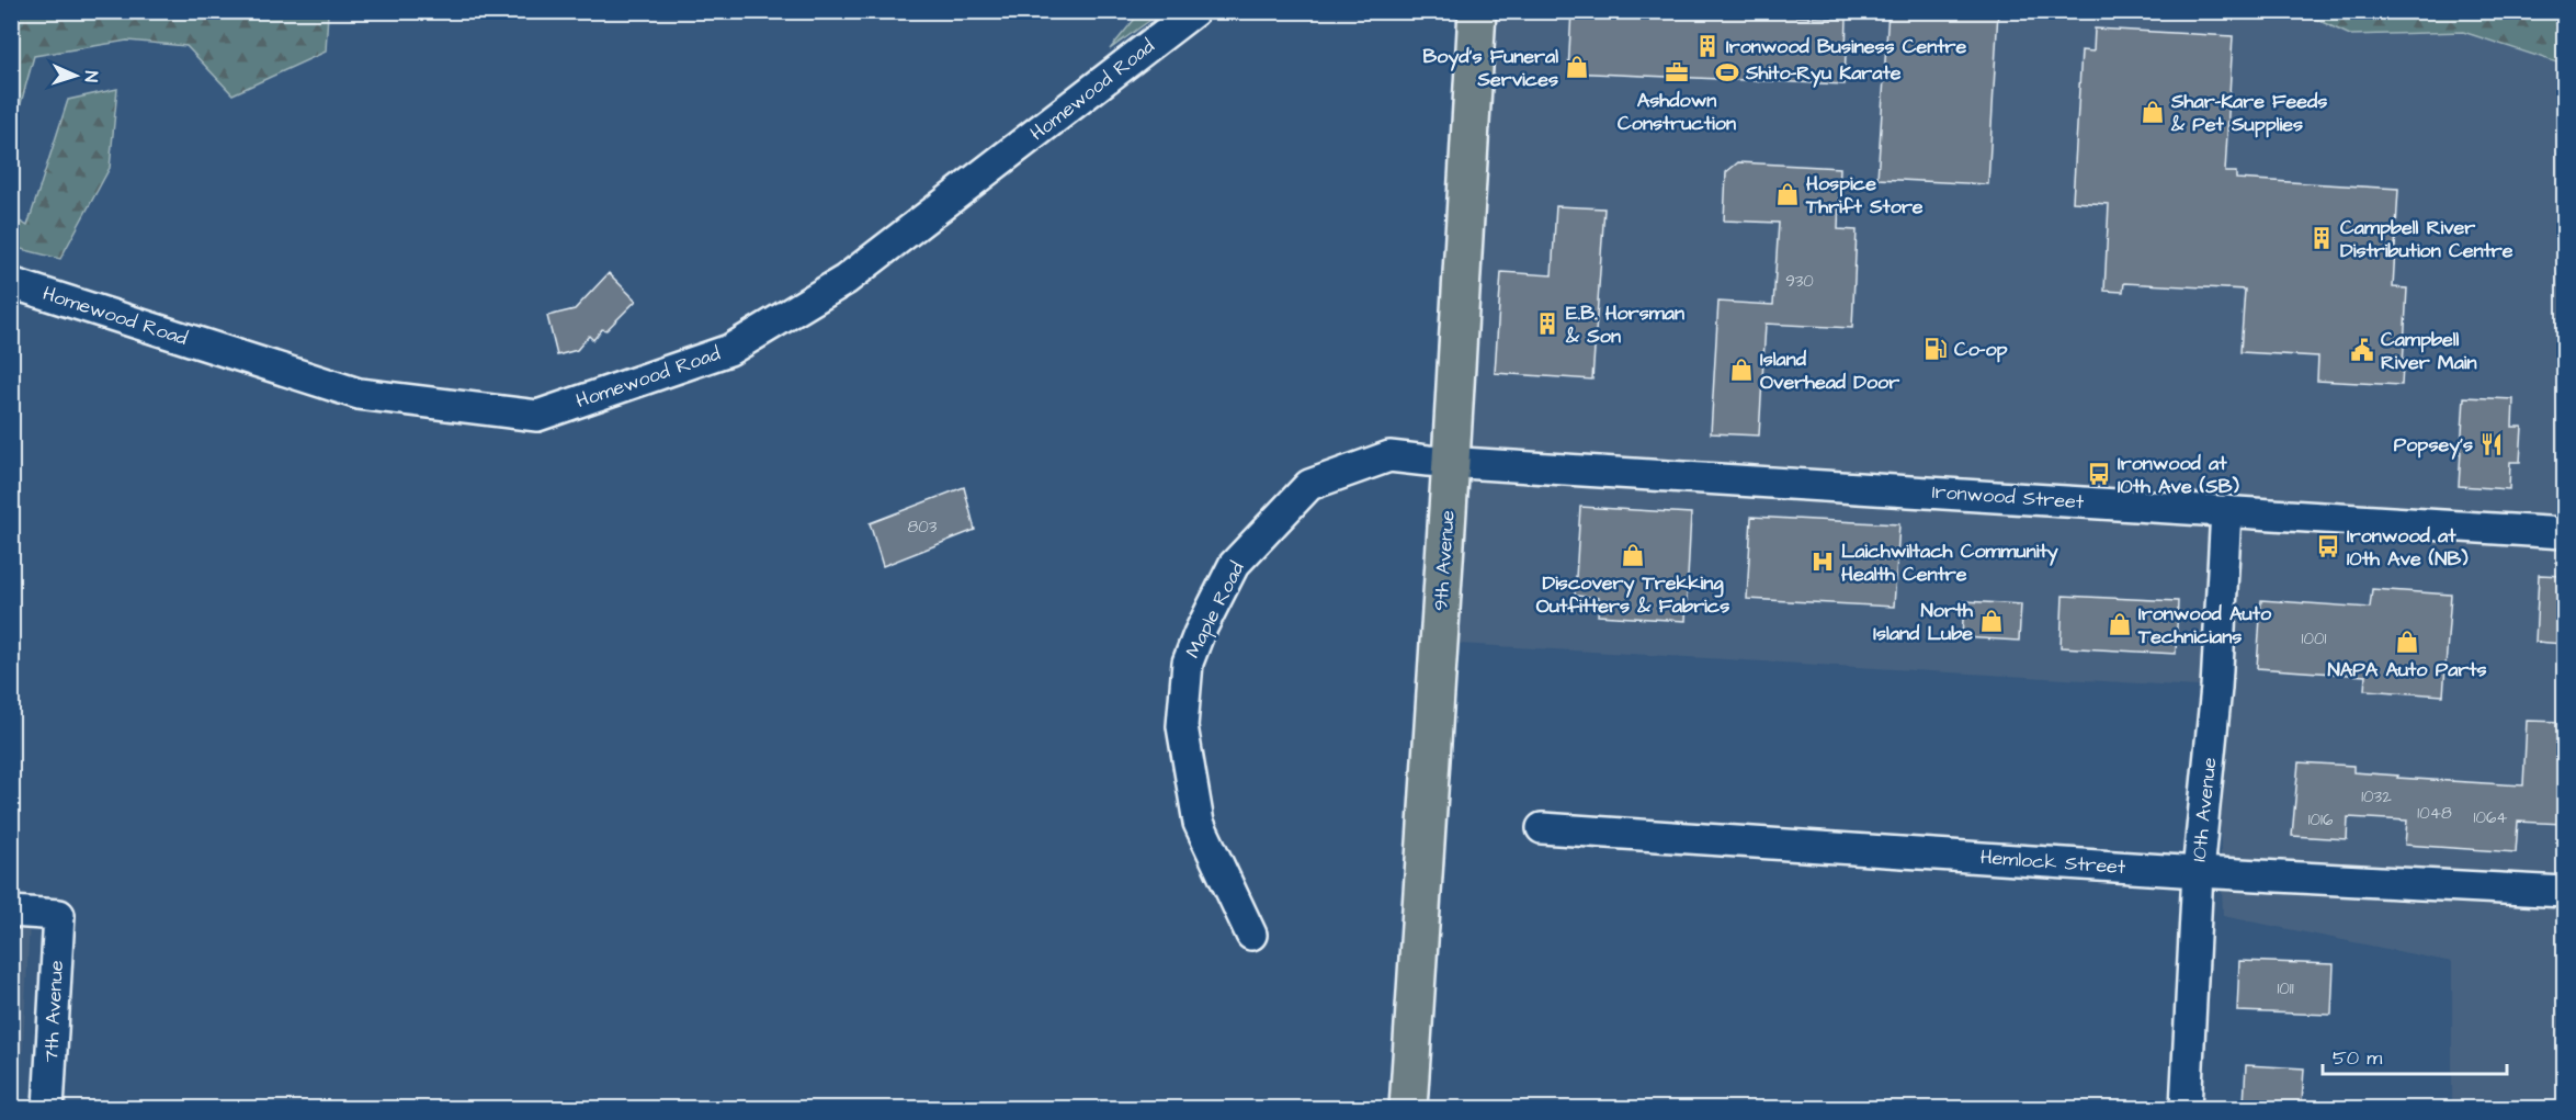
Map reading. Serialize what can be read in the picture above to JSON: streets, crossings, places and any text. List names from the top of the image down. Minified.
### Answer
{"streets":{"main road":["9th Avenue"],"street":["Homewood Road","Ironwood Street","Maple Road","10th Avenue","Hemlock Street","7th Avenue"]},"crossings":[["Ironwood Street","9th Avenue"],["Ironwood Street","Maple Road"],["Ironwood Street","10th Avenue"],["9th Avenue","Maple Road"],["10th Avenue","Hemlock Street"]],"places":{"building":["Ironwood Business Centre","Campbell River Distribution Centre","E.B. Horsman & Son"],"shop":["Boyd's Funeral Services","Shar-Kare Feeds & Pet Supplies","Hospice Thrift Store","Island Overhead Door","Discovery Trekking Outfitters & Fabrics","North Island Lube","Ironwood Auto Technicians","NAPA Auto Parts"],"office":["Ashdown Construction"],"sports":["Shito-Ryu Karate"],"fuel station":["Co-op"],"public building":["Campbell River Main"],"restaurant":["Popsey's"],"bus stop":["Ironwood at 10th Ave (SB)","Ironwood at 10th Ave (NB)"],"hospital":["Laichwiltach Community Health Centre"]},"house_numbers":["930","803","1001","1032","1048","1064","1016","1011"],"scale_bar":"50 m","north":"right"}
